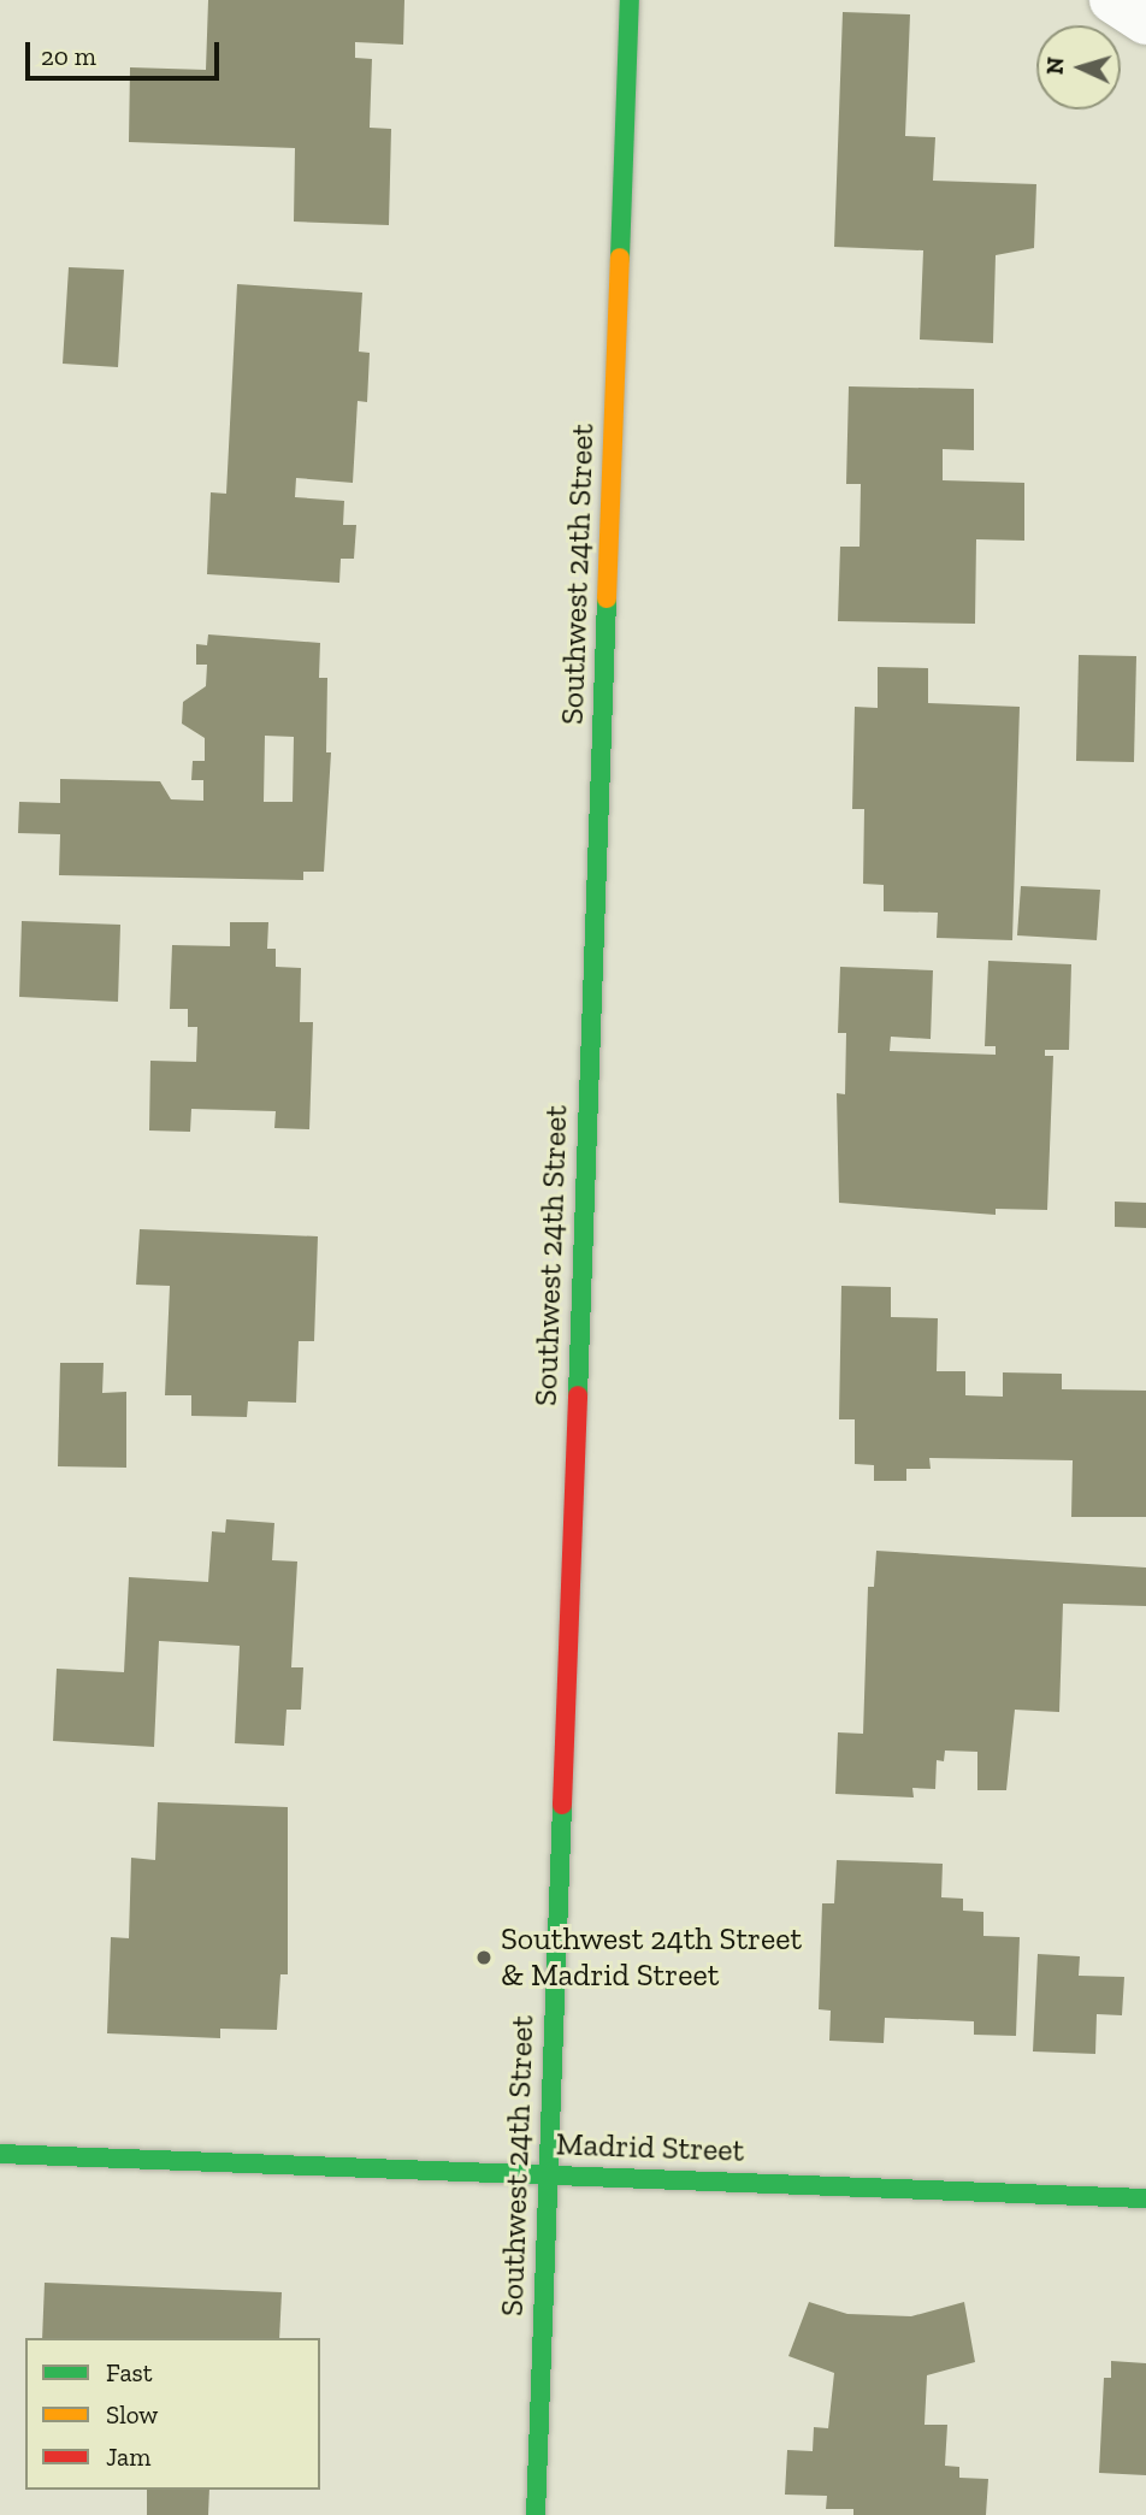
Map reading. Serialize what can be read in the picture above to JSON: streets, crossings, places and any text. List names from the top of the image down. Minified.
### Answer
{"streets":{"street":["Southwest 24th Street","Madrid Street"]},"crossings":[["Southwest 24th Street","Madrid Street"]],"places":["Southwest 24th Street & Madrid Street"],"legend":["Fast","Slow","Jam"],"scale_bar":"20 m","north":"left"}
